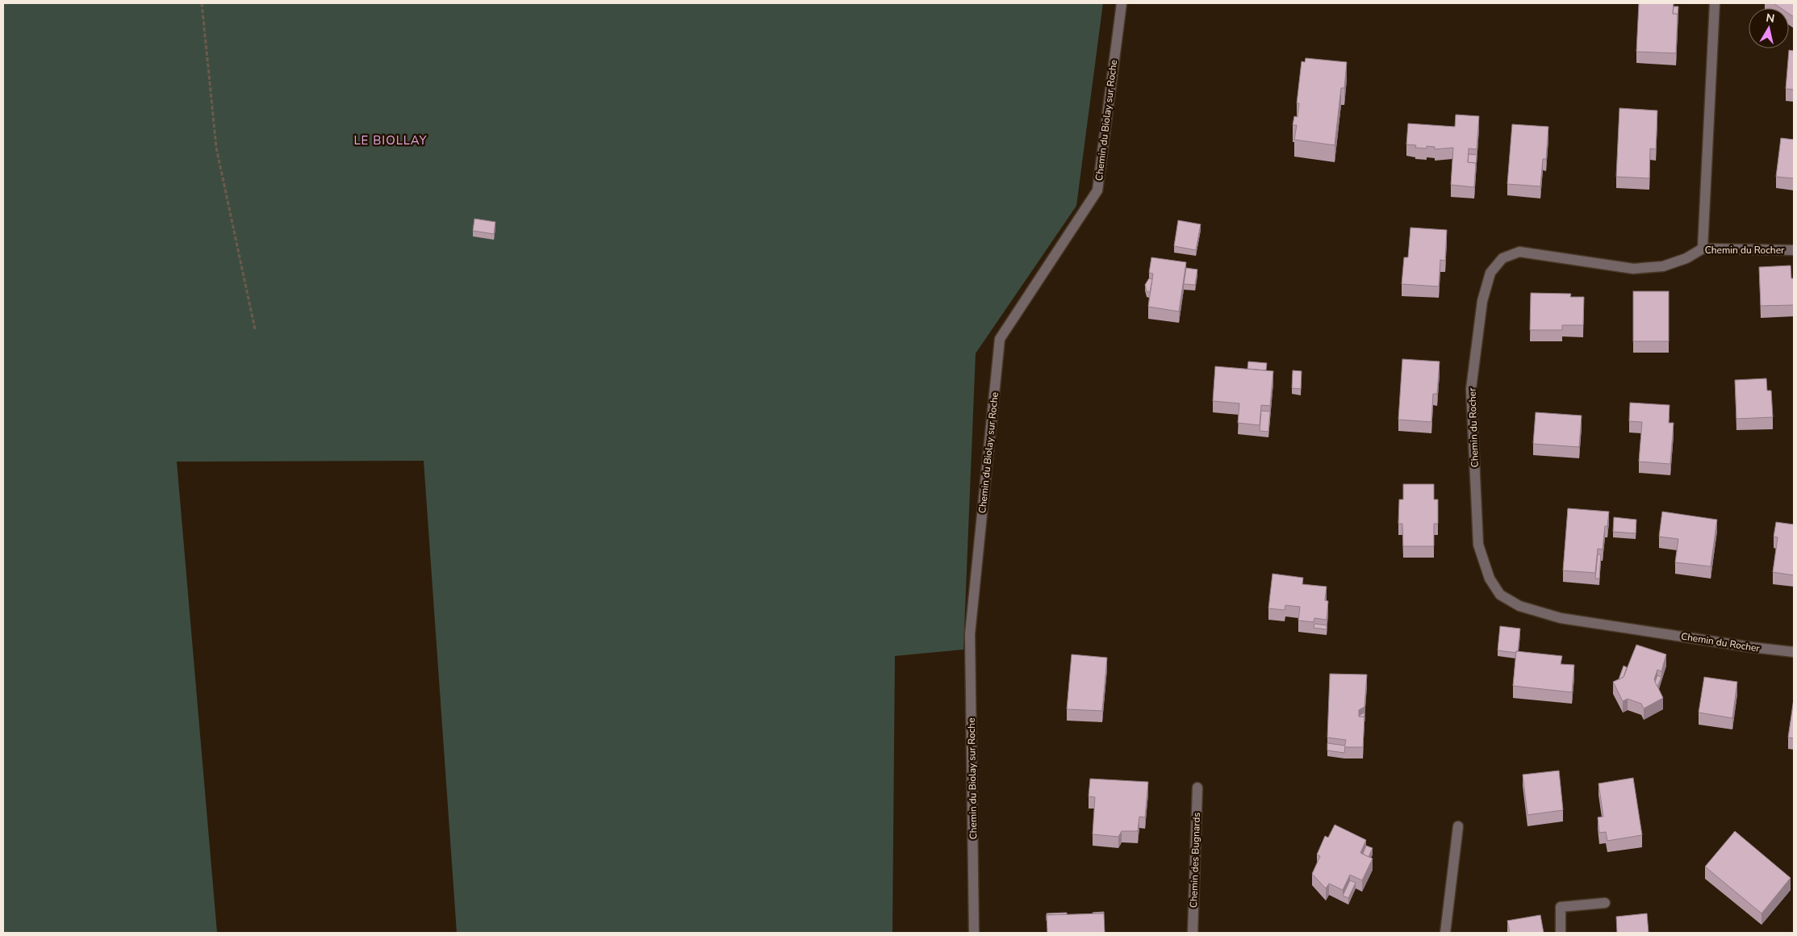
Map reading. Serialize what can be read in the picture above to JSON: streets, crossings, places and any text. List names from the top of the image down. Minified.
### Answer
{"streets":{"street":["Chemin du Biolay sur Roche","Chemin du Rocher","Chemin des Bugnards"]},"districts":["LE BIOLLAY"],"north":"top"}
